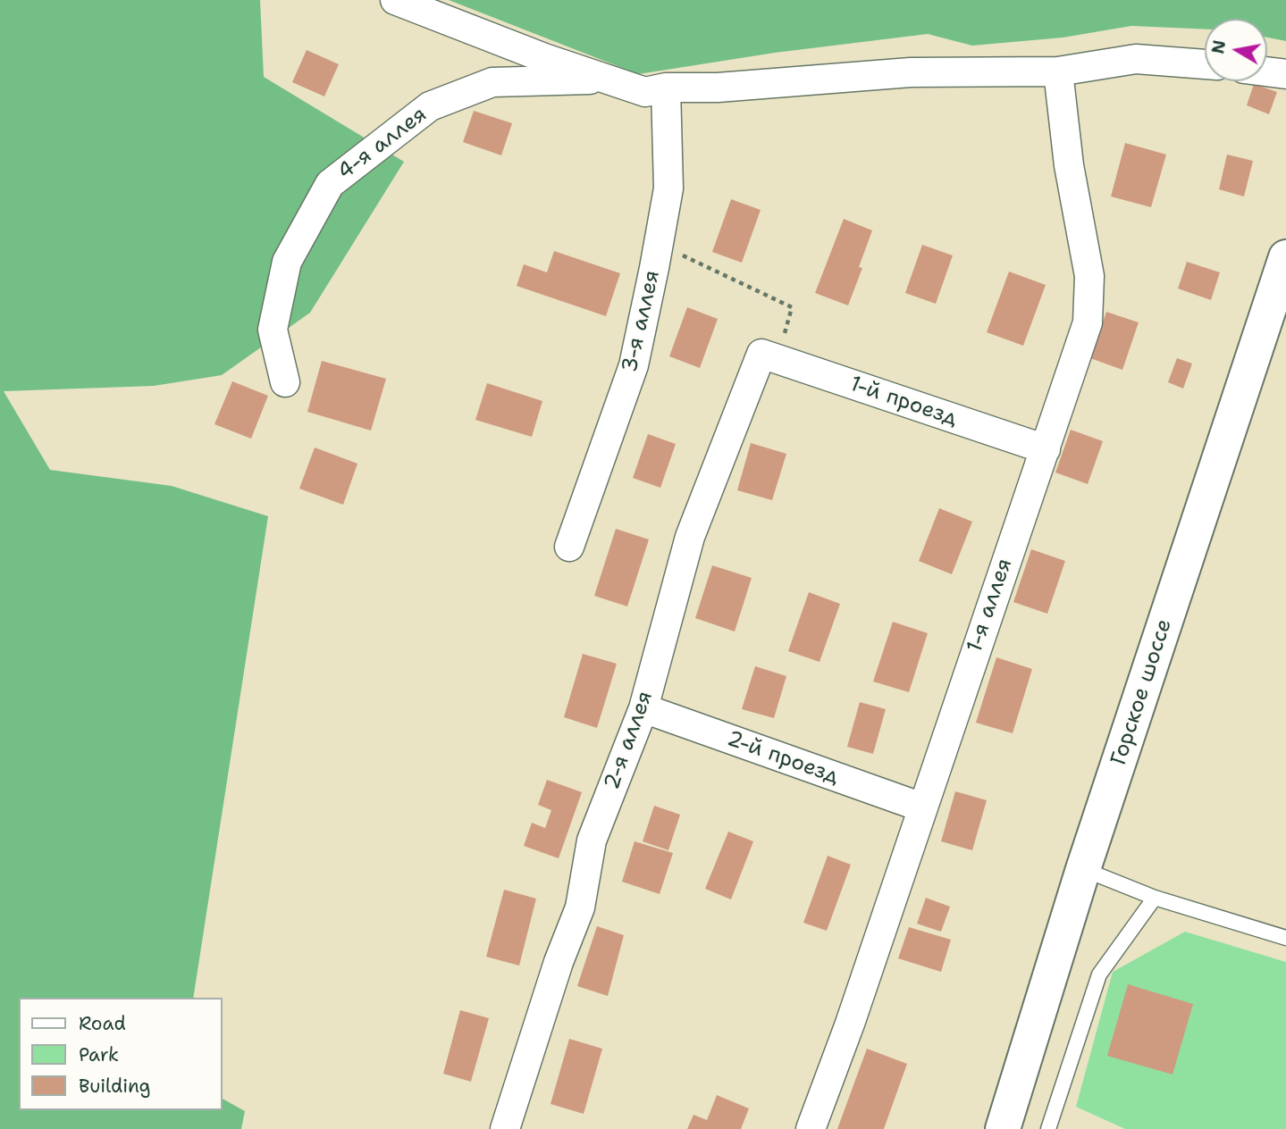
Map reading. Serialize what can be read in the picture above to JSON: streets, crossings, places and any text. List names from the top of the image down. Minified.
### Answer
{"streets":{"main road":["Горское шоссе"],"street":["4-я аллея","3-я аллея","1-й проезд","1-я аллея","2-я аллея","2-й проезд"]},"crossings":[["1-й проезд","1-я аллея"],["1-й проезд","2-я аллея"],["1-я аллея","2-й проезд"],["2-я аллея","2-й проезд"]],"legend":["Road","Park","Building"],"north":"left"}
